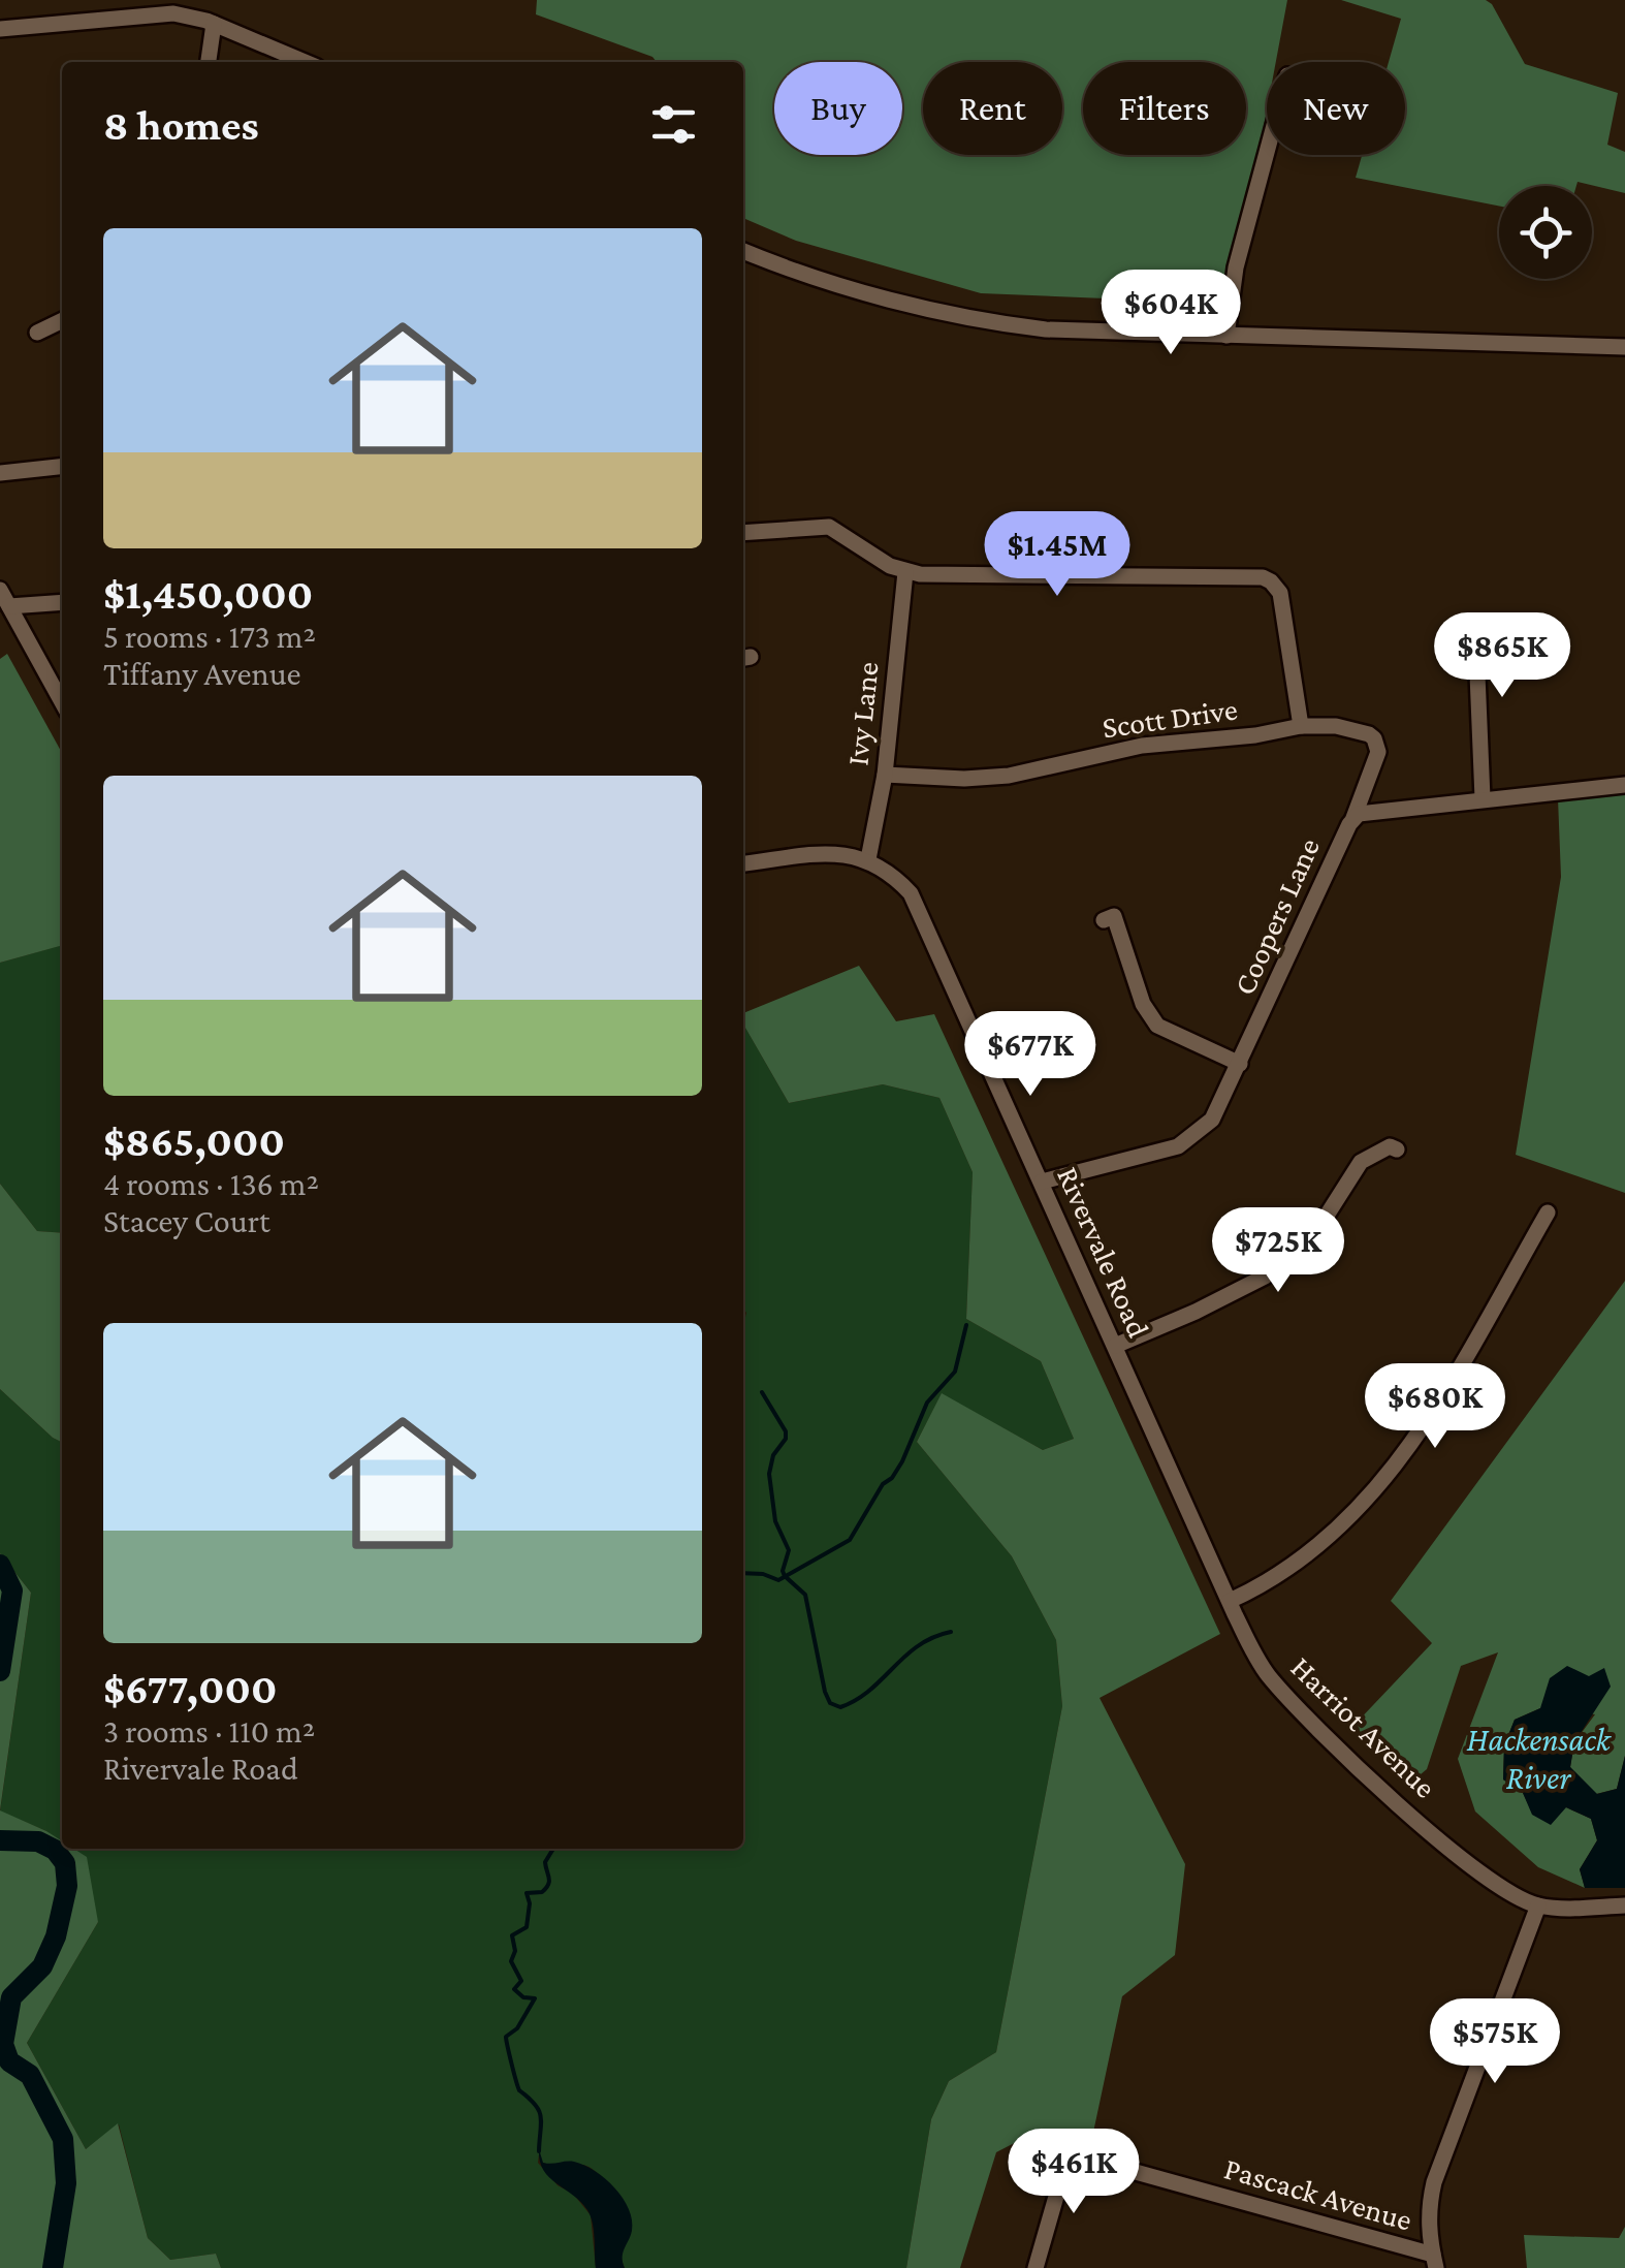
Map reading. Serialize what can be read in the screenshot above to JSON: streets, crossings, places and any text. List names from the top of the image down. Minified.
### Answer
{"streets":{"street":["Ivy Lane","Scott Drive","Coopers Lane","Rivervale Road","Harriot Avenue","Pascack Avenue"]},"crossings":[["Ivy Lane","Scott Drive"],["Ivy Lane","Rivervale Road"],["Scott Drive","Coopers Lane"],["Coopers Lane","Rivervale Road"],["Rivervale Road","Harriot Avenue"]],"water":["Hackensack River"],"page":{"chip":["Buy","Rent","Filters","New"],"heading":"8 homes","list":[{"name":"$1,450,000","note":"5 rooms · 173 m² · Tiffany Avenue"},{"name":"$865,000","note":"4 rooms · 136 m² · Stacey Court"},{"name":"$677,000","note":"3 rooms · 110 m² · Rivervale Road"}],"price":["$604K","$1.45M","$865K","$677K","$725K","$680K","$575K","$461K"]}}
